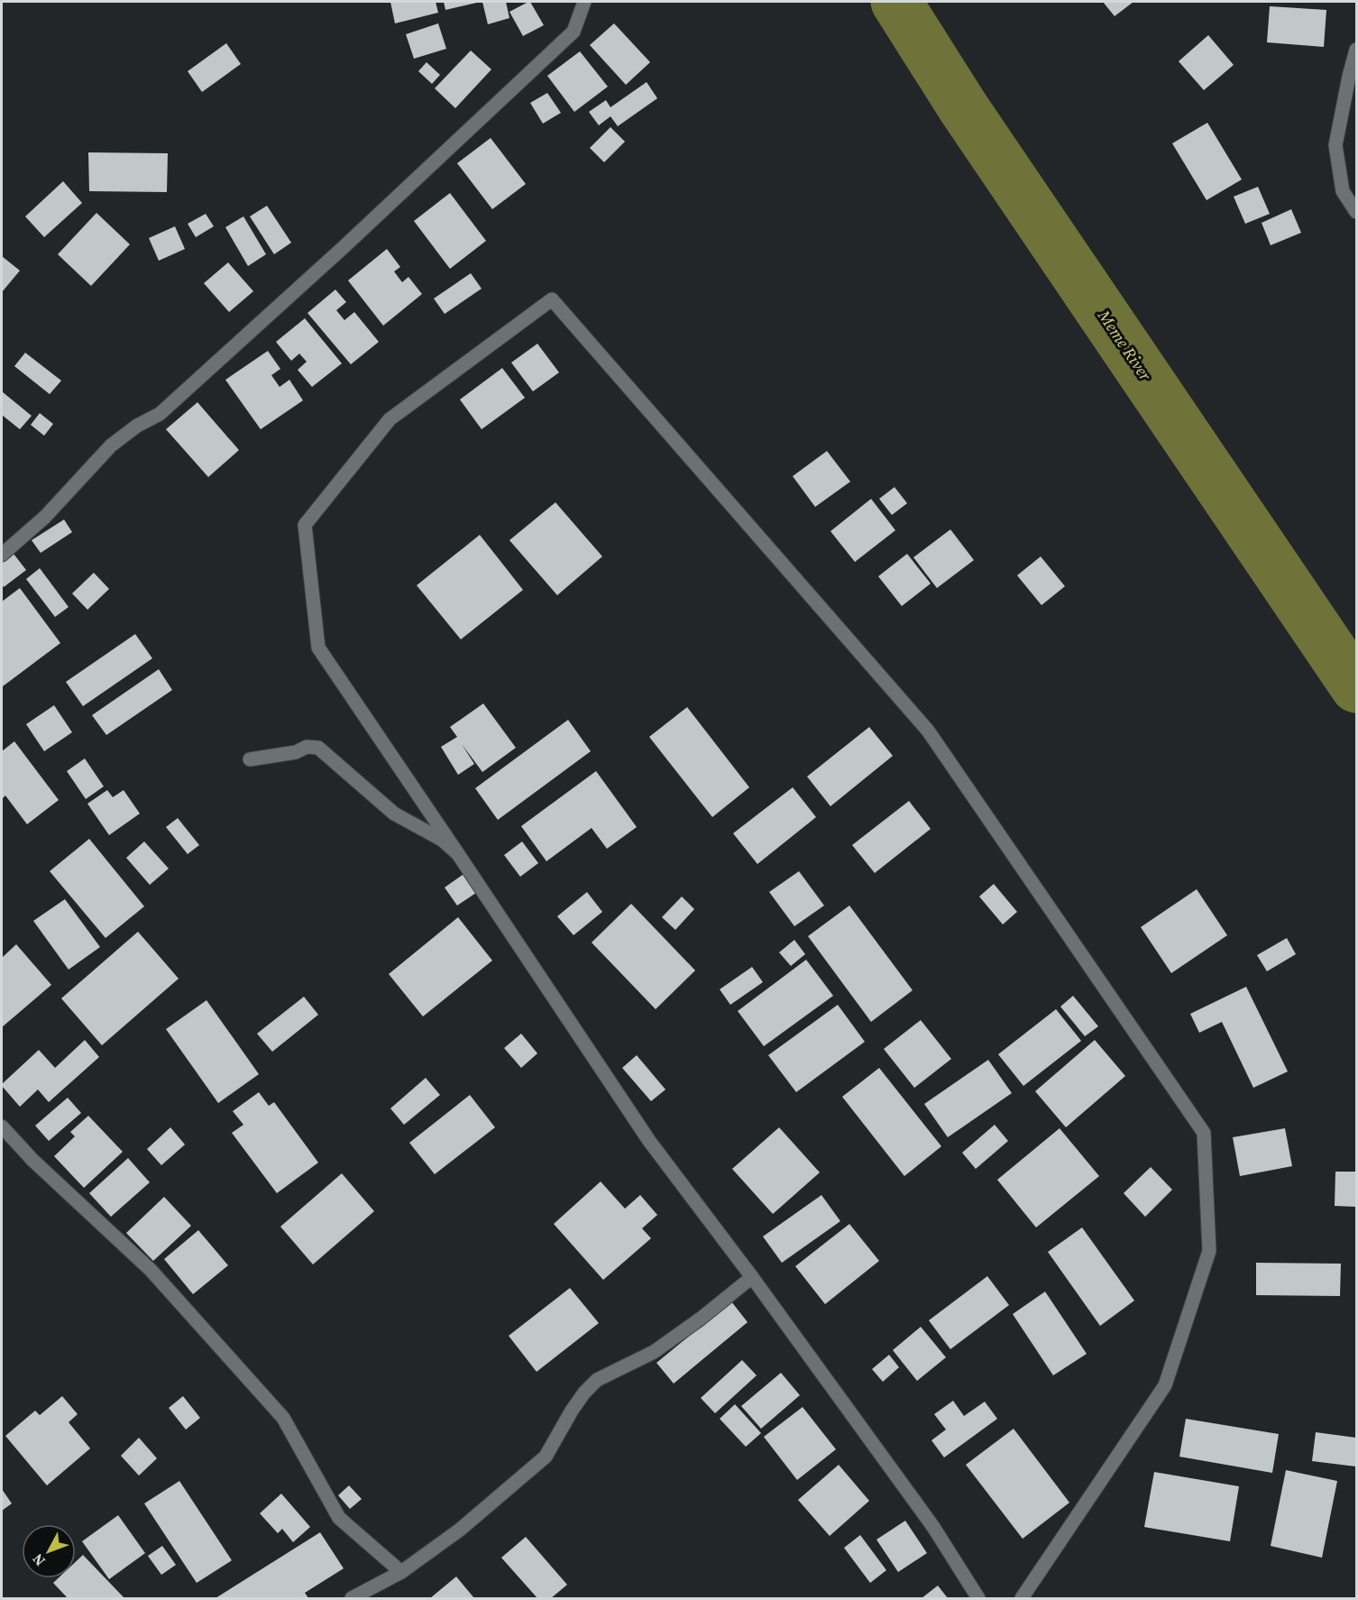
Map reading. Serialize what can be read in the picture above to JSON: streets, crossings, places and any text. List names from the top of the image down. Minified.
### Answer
{"water":["Meme River"],"north":"bottom left"}
